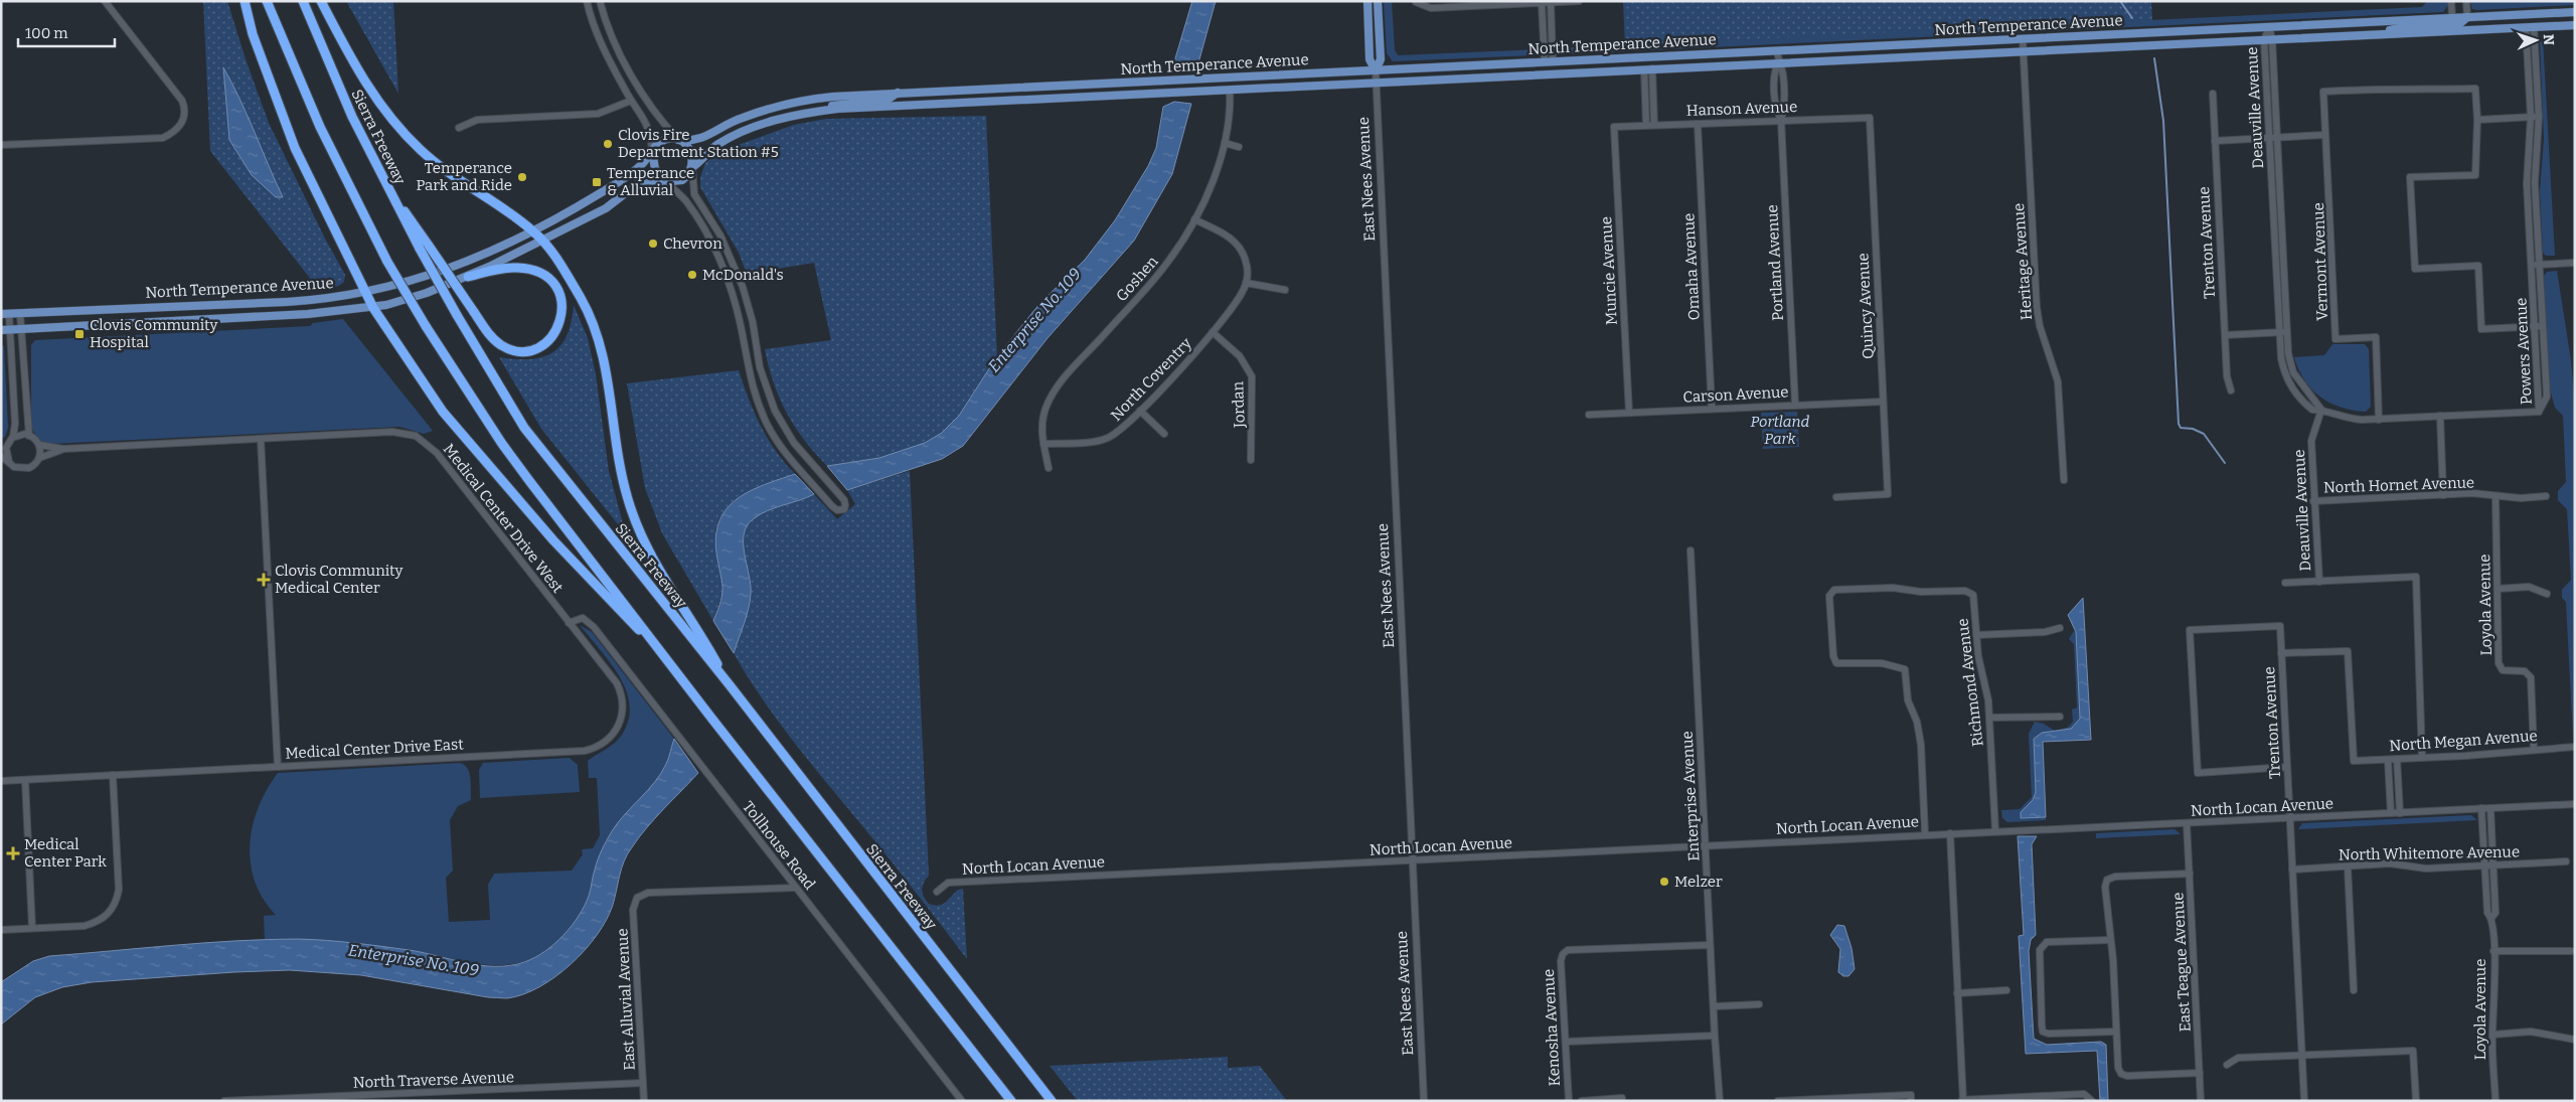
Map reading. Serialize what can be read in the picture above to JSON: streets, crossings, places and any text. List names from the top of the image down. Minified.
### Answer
{"streets":{"highway":["Sierra Freeway"],"main road":["North Temperance Avenue","East Nees Avenue"],"street":["Deauville Avenue","Hanson Avenue","Trenton Avenue","Heritage Avenue","Vermont Avenue","Portland Avenue","Omaha Avenue","Muncie Avenue","Goshen","Quincy Avenue","Powers Avenue","North Coventry","Carson Avenue","Jordan","North Hornet Avenue","Medical Center Drive West","Loyola Avenue","Richmond Avenue","North Megan Avenue","Medical Center Drive East","Enterprise Avenue","North Locan Avenue","Tollhouse Road","North Whitemore Avenue","East Teague Avenue","East Alluvial Avenue","Kenosha Avenue","North Traverse Avenue"]},"crossings":[["North Temperance Avenue","Deauville Avenue"],["North Temperance Avenue","East Nees Avenue"],["North Temperance Avenue","Heritage Avenue"],["North Temperance Avenue","Portland Avenue"],["North Temperance Avenue","Goshen"],["North Temperance Avenue","Powers Avenue"],["Deauville Avenue","North Hornet Avenue"],["Hanson Avenue","Portland Avenue"],["Hanson Avenue","Omaha Avenue"],["Hanson Avenue","Muncie Avenue"],["Hanson Avenue","Quincy Avenue"],["East Nees Avenue","North Locan Avenue"],["Trenton Avenue","North Megan Avenue"],["Trenton Avenue","North Locan Avenue"],["Trenton Avenue","North Whitemore Avenue"],["Portland Avenue","Carson Avenue"],["Omaha Avenue","Carson Avenue"],["Muncie Avenue","Carson Avenue"],["Goshen","North Coventry"],["Quincy Avenue","Carson Avenue"],["North Coventry","Jordan"],["North Hornet Avenue","Loyola Avenue"],["Medical Center Drive West","Medical Center Drive East"],["Medical Center Drive West","Tollhouse Road"],["Loyola Avenue","North Megan Avenue"],["Loyola Avenue","North Locan Avenue"],["Loyola Avenue","North Whitemore Avenue"],["Richmond Avenue","North Locan Avenue"],["Medical Center Drive East","Tollhouse Road"],["Enterprise Avenue","North Locan Avenue"],["Enterprise Avenue","Kenosha Avenue"],["North Locan Avenue","East Teague Avenue"],["Tollhouse Road","East Alluvial Avenue"],["East Alluvial Avenue","North Traverse Avenue"]],"water":["Enterprise No. 109"],"parks":["Portland Park"],"places":{"other":["Clovis Fire Department Station #5","Temperance Park and Ride","Chevron","McDonald's","Melzer"],"transit":["Temperance & Alluvial","Clovis Community Hospital"],"health":["Clovis Community Medical Center","Medical Center Park"]},"scale_bar":"100 m","north":"right"}
